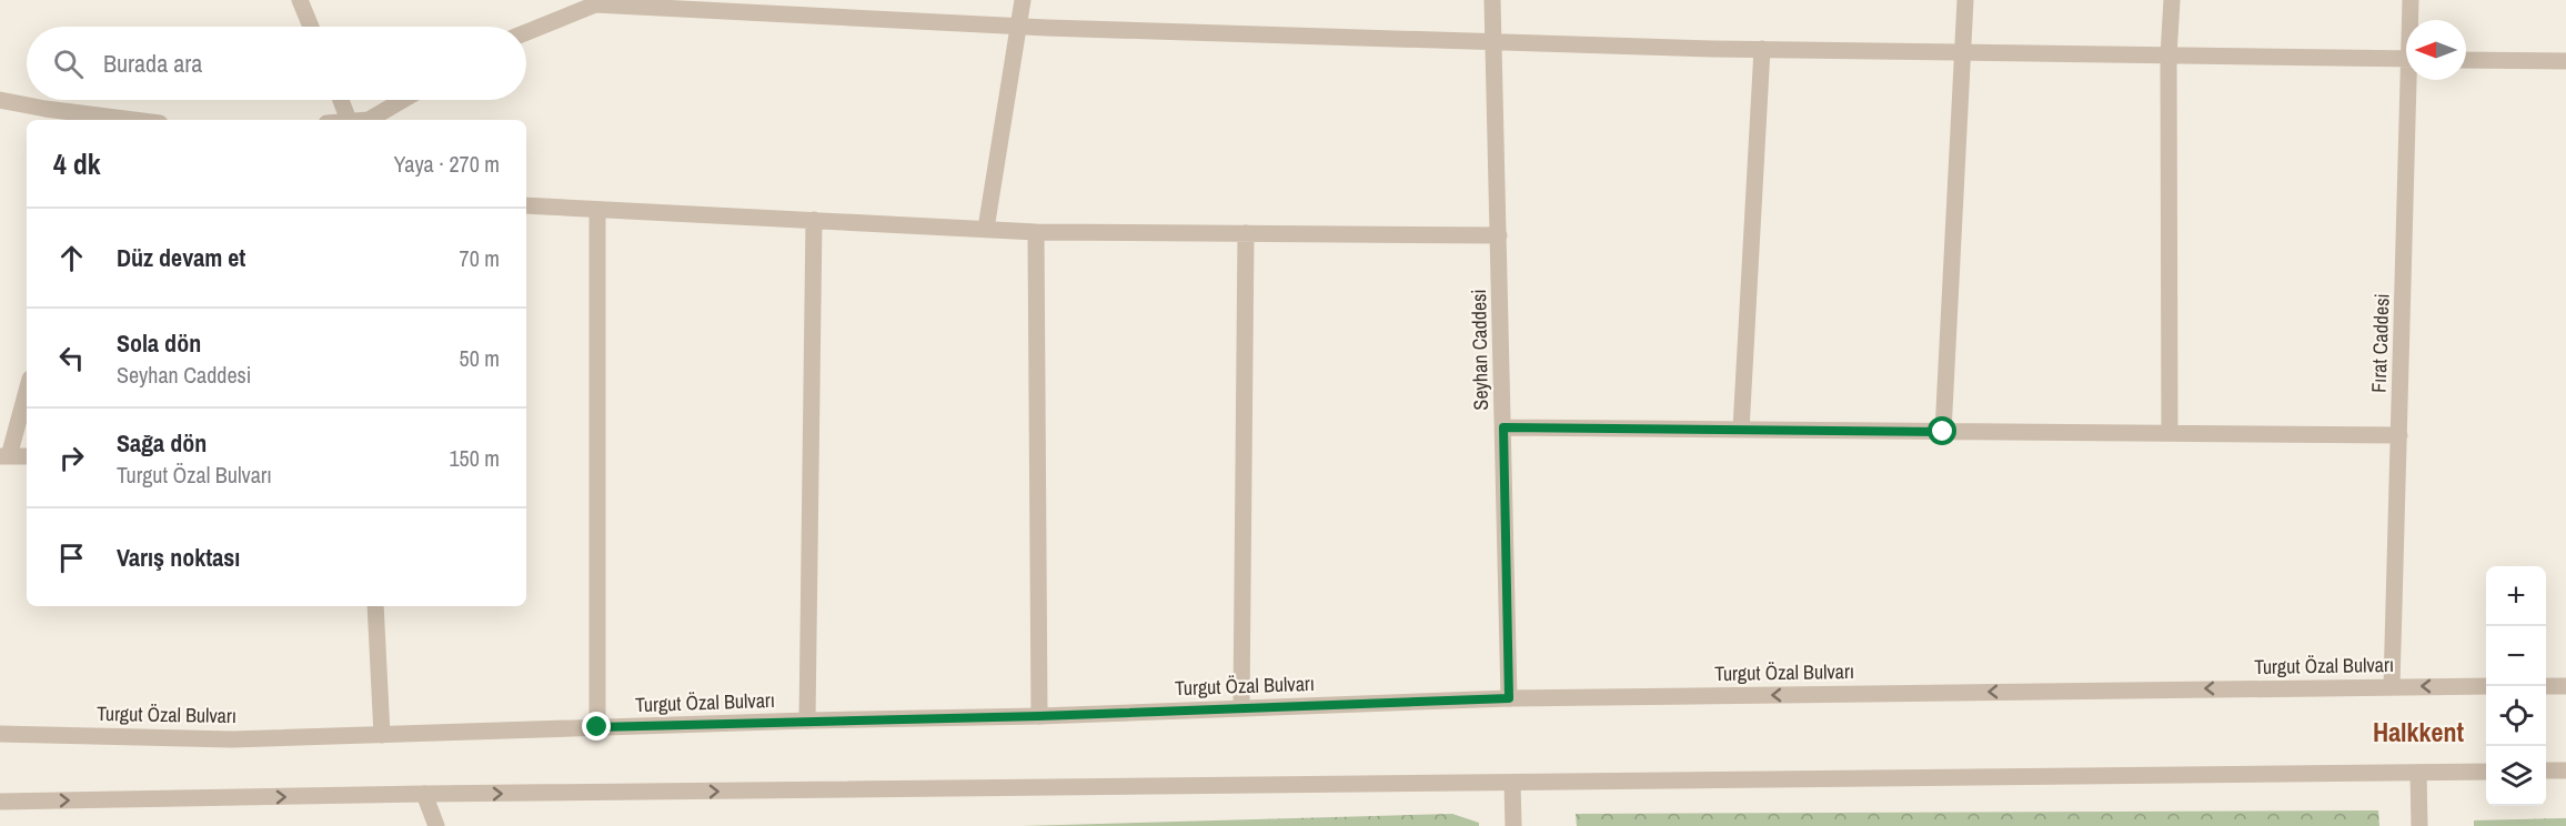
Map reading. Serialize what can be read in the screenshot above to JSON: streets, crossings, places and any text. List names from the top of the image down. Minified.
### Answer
{"streets":{"street":["Fırat Caddesi","Seyhan Caddesi","Turgut Özal Bulvarı"]},"crossings":[["Fırat Caddesi","Turgut Özal Bulvarı"],["Seyhan Caddesi","Turgut Özal Bulvarı"]],"districts":["Halkkent"],"north":"left","page":{"search":"Burada ara","heading":["4 dk","Yaya · 270 m"],"list":[["Düz devam et","70 m"],["Sola dön","Seyhan Caddesi","50 m"],["Sağa dön","Turgut Özal Bulvarı","150 m"],"Varış noktası"],"map_buttons":["+","−"]}}
